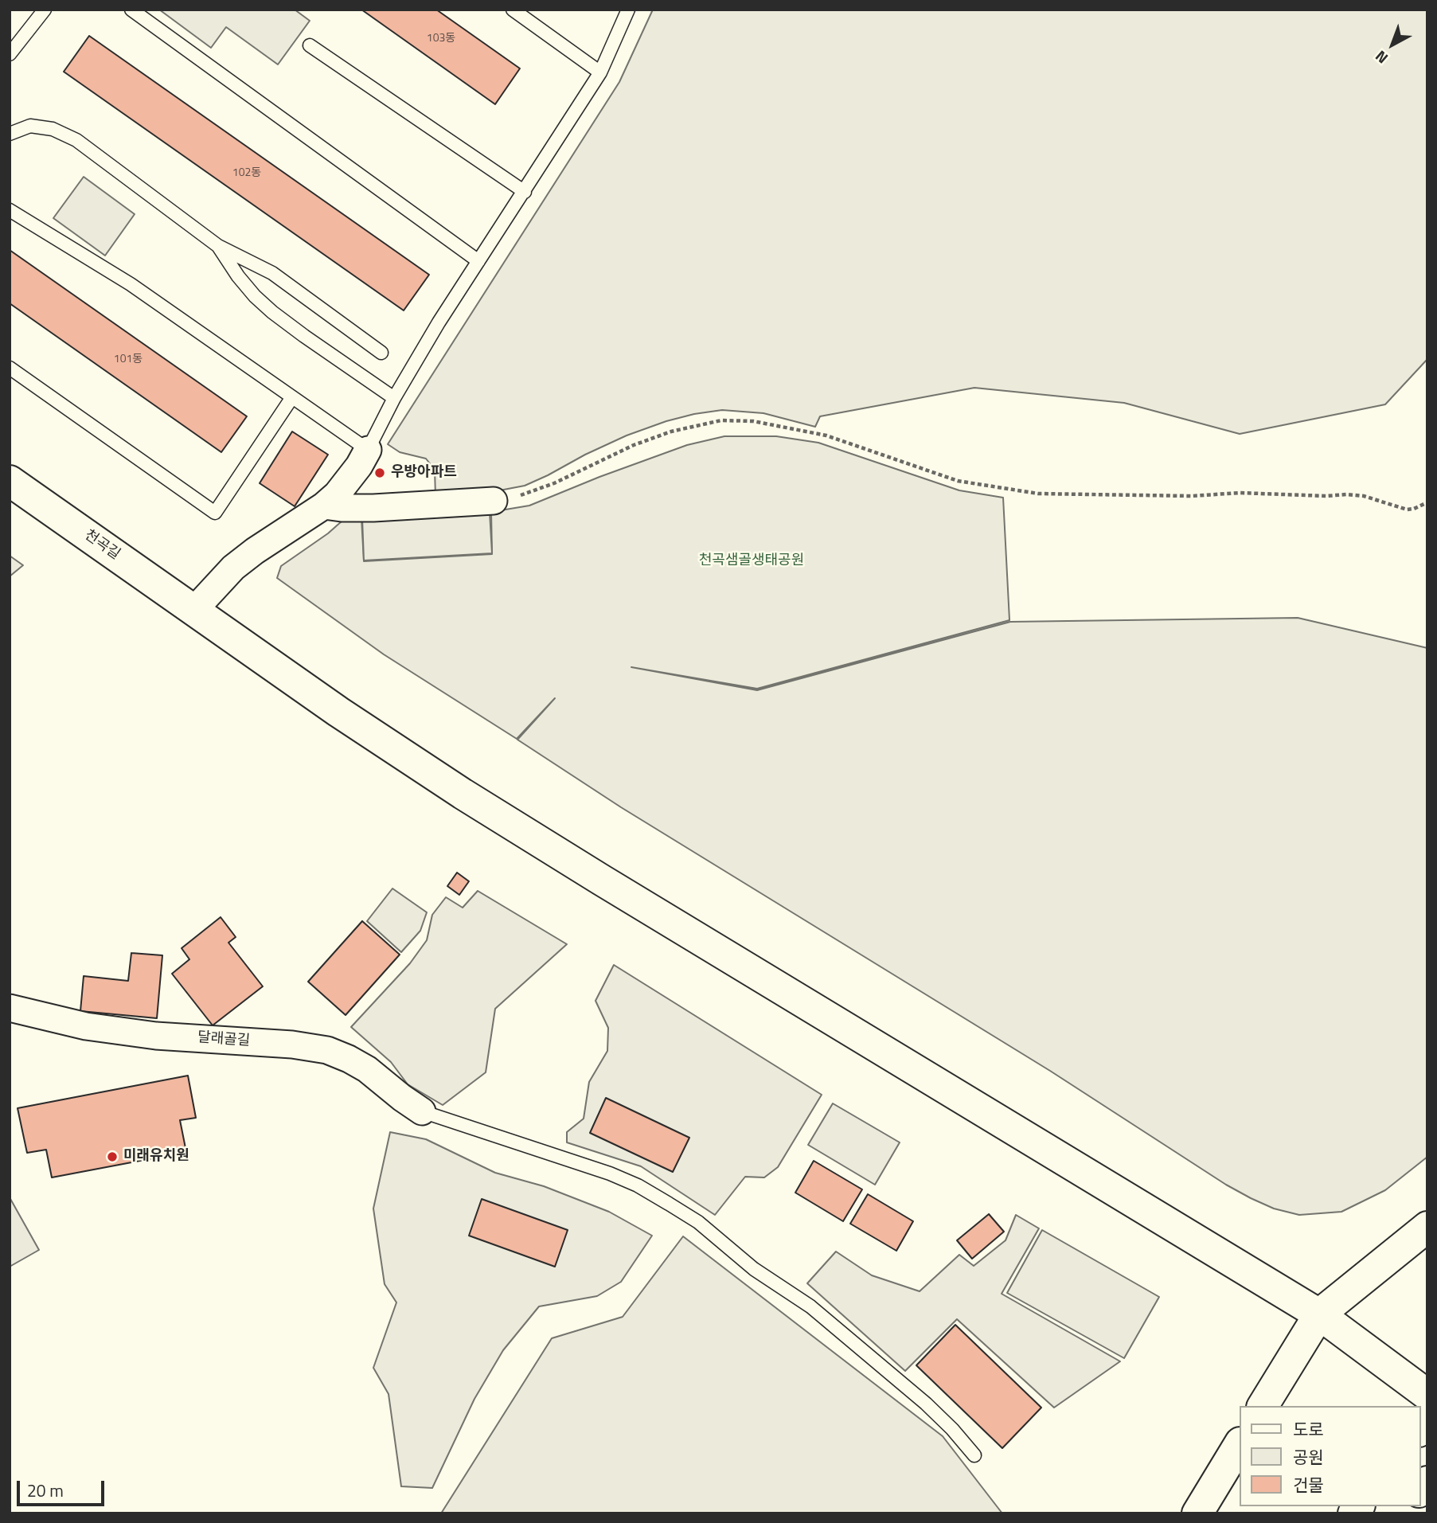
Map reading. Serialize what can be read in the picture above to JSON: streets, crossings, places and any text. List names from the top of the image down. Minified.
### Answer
{"streets":{"main road":["천곡길"],"street":["달래골길"]},"parks":["천곡샘골생태공원"],"places":["우방아파트","미래유치원"],"house_numbers":["103동","102동","101동"],"legend":["도로","공원","건물"],"scale_bar":"20 m","north":"bottom left"}
